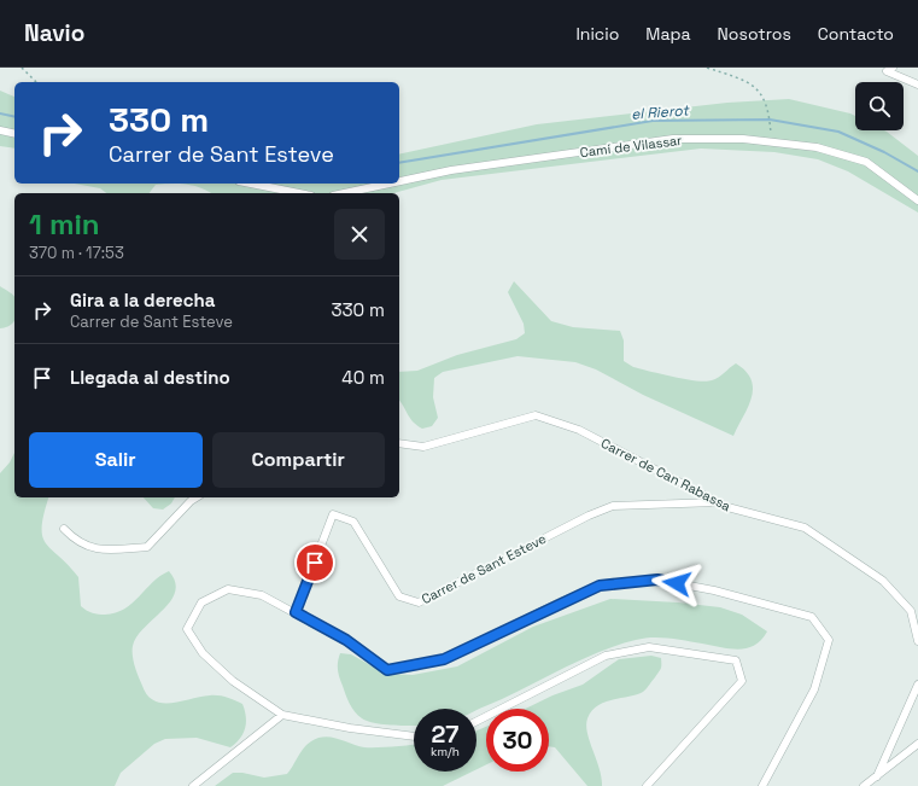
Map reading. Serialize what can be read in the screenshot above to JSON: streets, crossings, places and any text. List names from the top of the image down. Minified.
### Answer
{"streets":{"street":["Camí de Vilassar","Carrer de Can Rabassa","Carrer de Sant Esteve"]},"crossings":[["Carrer de Can Rabassa","Carrer de Sant Esteve"]],"water":["el Rierot"],"page":{"header":"Navio","nav":["Inicio","Mapa","Nosotros","Contacto"],"turn":["330 m","Carrer de Sant Esteve"],"heading":["1 min","370 m · 17:53"],"list":[{"name":"Gira a la derecha","note":"Carrer de Sant Esteve","value":"330 m"},{"name":"Llegada al destino","value":"40 m"}],"buttons":["Salir","Compartir"],"speed":"27 km/h","limit":"30"}}
